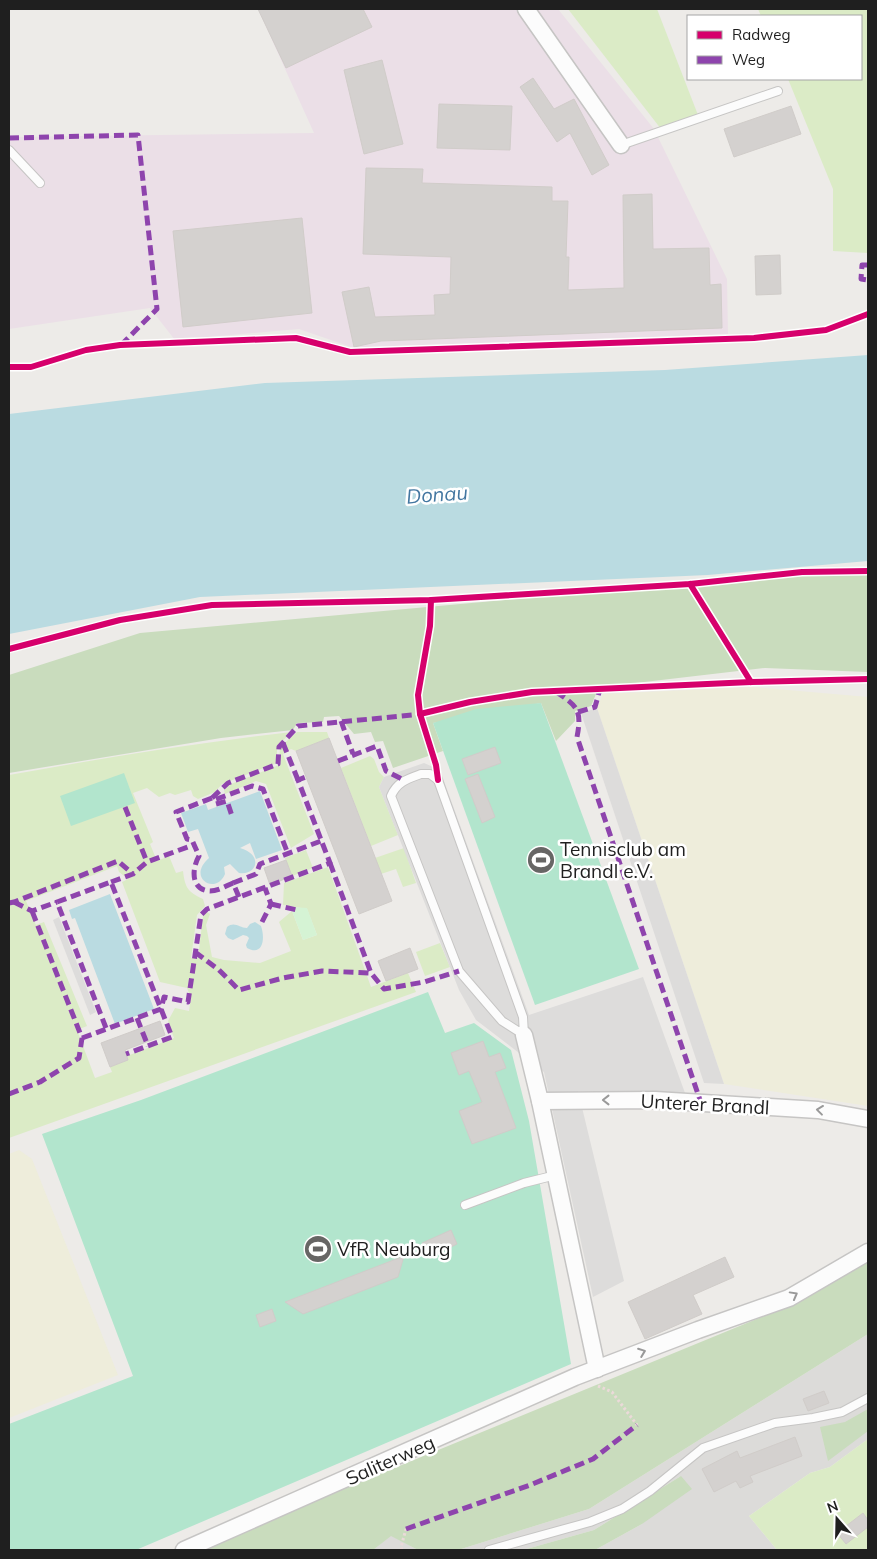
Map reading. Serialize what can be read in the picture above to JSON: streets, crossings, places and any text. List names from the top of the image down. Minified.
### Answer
{"streets":{"street":["Unterer Brandl","Saliterweg"]},"one_way":["Unterer Brandl"],"water":["Donau"],"places":{"sports":["Tennisclub am Brandl e.V.","VfR Neuburg"]},"legend":["Radweg","Weg"],"north":"top"}
